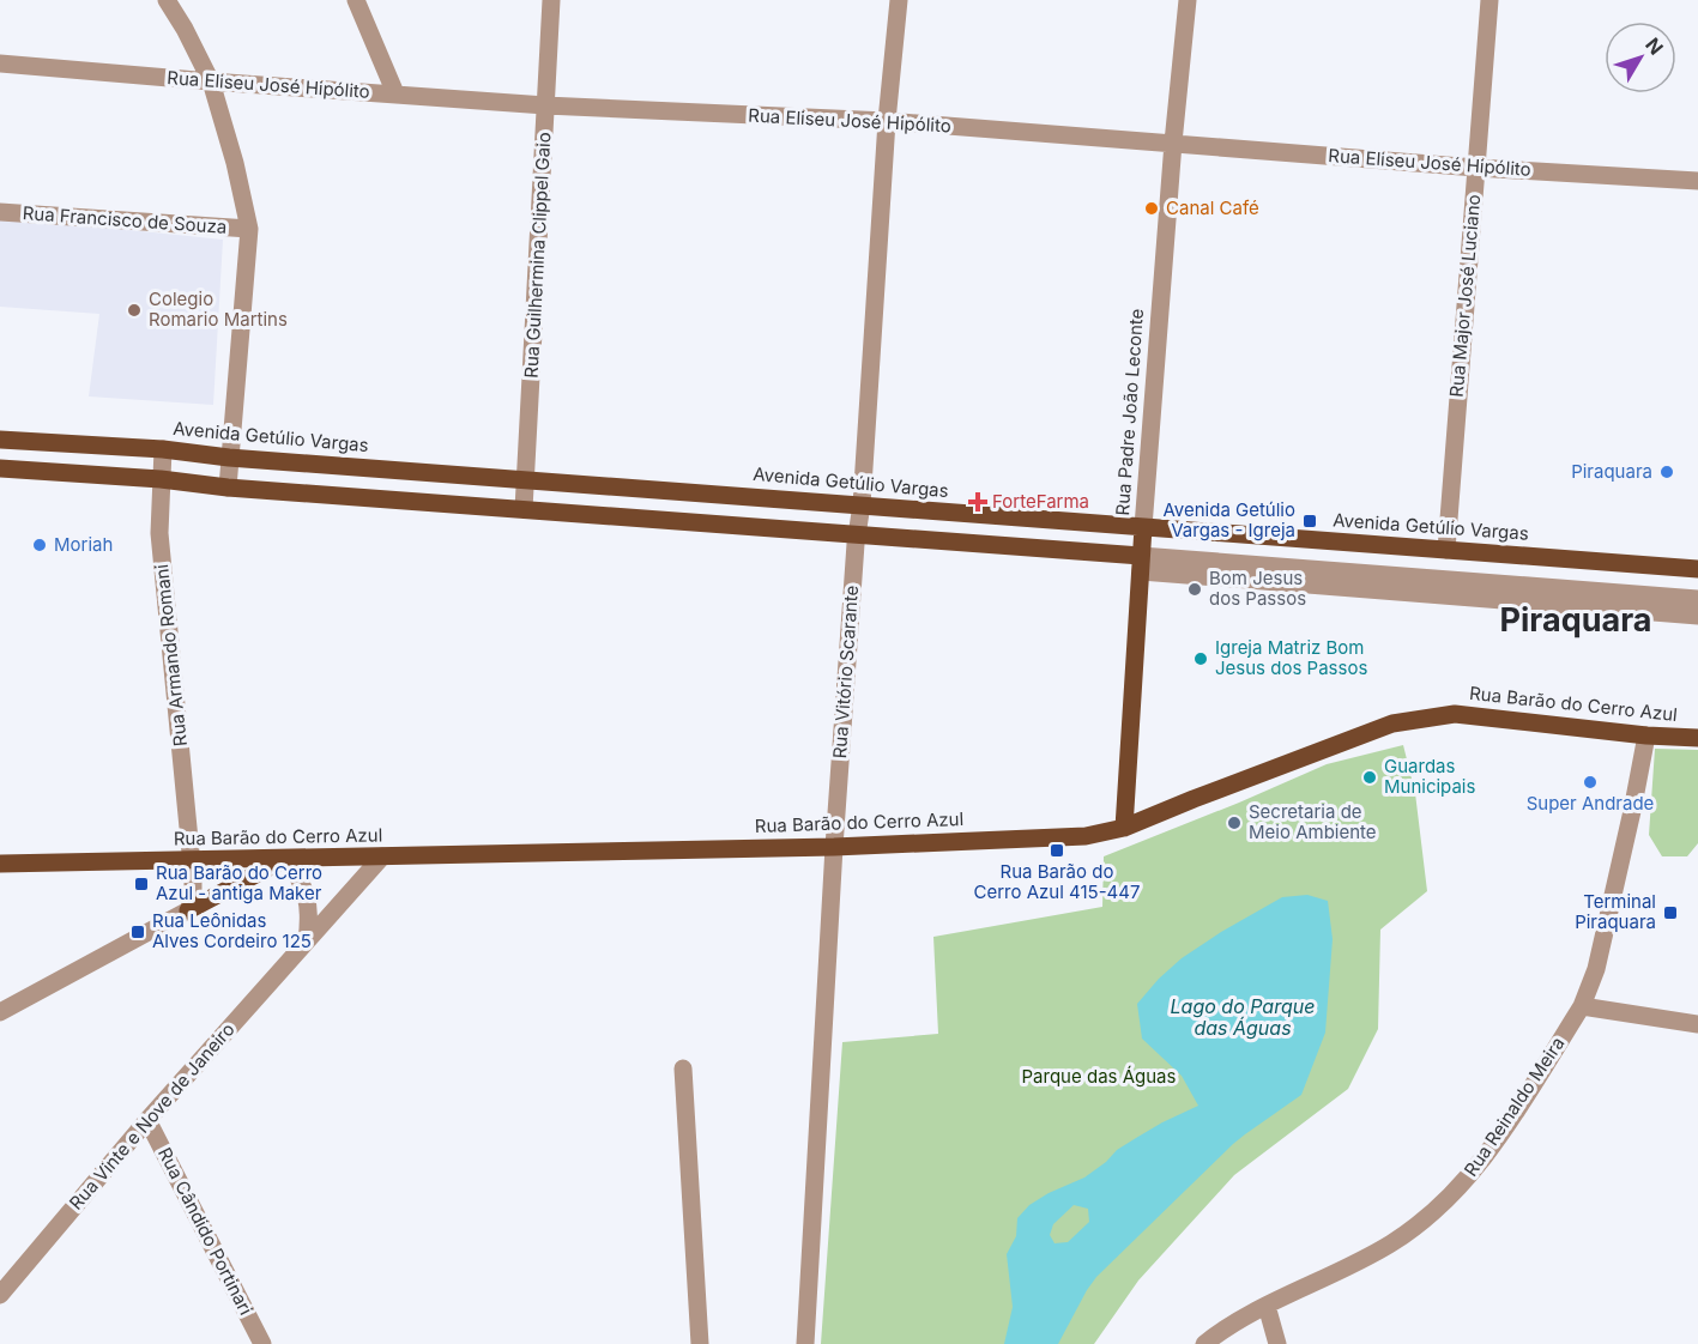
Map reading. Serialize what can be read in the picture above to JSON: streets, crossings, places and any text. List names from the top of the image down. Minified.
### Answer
{"streets":{"main road":["Rua Padre João Leconte","Avenida Getúlio Vargas","Rua Barão do Cerro Azul"],"street":["Rua Eliseu José Hipólito","Rua Francisco de Souza","Rua Guilhermina Clippel Gaio","Rua Major José Luciano","Rua Armando Romani","Rua Vitório Scarante","Rua Reinaldo Meira","Rua Vinte e Nove de Janeiro","Rua Cândido Portinari"]},"crossings":[["Rua Eliseu José Hipólito","Rua Guilhermina Clippel Gaio"],["Rua Eliseu José Hipólito","Rua Major José Luciano"],["Rua Eliseu José Hipólito","Rua Padre João Leconte"],["Rua Eliseu José Hipólito","Rua Vitório Scarante"],["Rua Guilhermina Clippel Gaio","Avenida Getúlio Vargas"],["Rua Major José Luciano","Avenida Getúlio Vargas"],["Rua Padre João Leconte","Avenida Getúlio Vargas"],["Rua Padre João Leconte","Rua Barão do Cerro Azul"],["Avenida Getúlio Vargas","Rua Armando Romani"],["Avenida Getúlio Vargas","Rua Vitório Scarante"],["Rua Armando Romani","Rua Barão do Cerro Azul"],["Rua Vitório Scarante","Rua Barão do Cerro Azul"],["Rua Barão do Cerro Azul","Rua Reinaldo Meira"],["Rua Barão do Cerro Azul","Rua Vinte e Nove de Janeiro"],["Rua Vinte e Nove de Janeiro","Rua Cândido Portinari"]],"districts":["Piraquara"],"water":["Lago do Parque das Águas"],"parks":["Parque das Águas"],"places":{"other":["Canal Café","Colegio Romario Martins","Piraquara","Moriah","Bom Jesus dos Passos","Igreja Matriz Bom Jesus dos Passos","Guardas Municipais","Super Andrade","Secretaria de Meio Ambiente"],"health":["ForteFarma"],"transit":["Avenida Getúlio Vargas - Igreja","Rua Barão do Cerro Azul 415-447","Rua Barão do Cerro Azul - antiga Maker","Terminal Piraquara","Rua Leônidas Alves Cordeiro 125"]},"north":"top right"}
